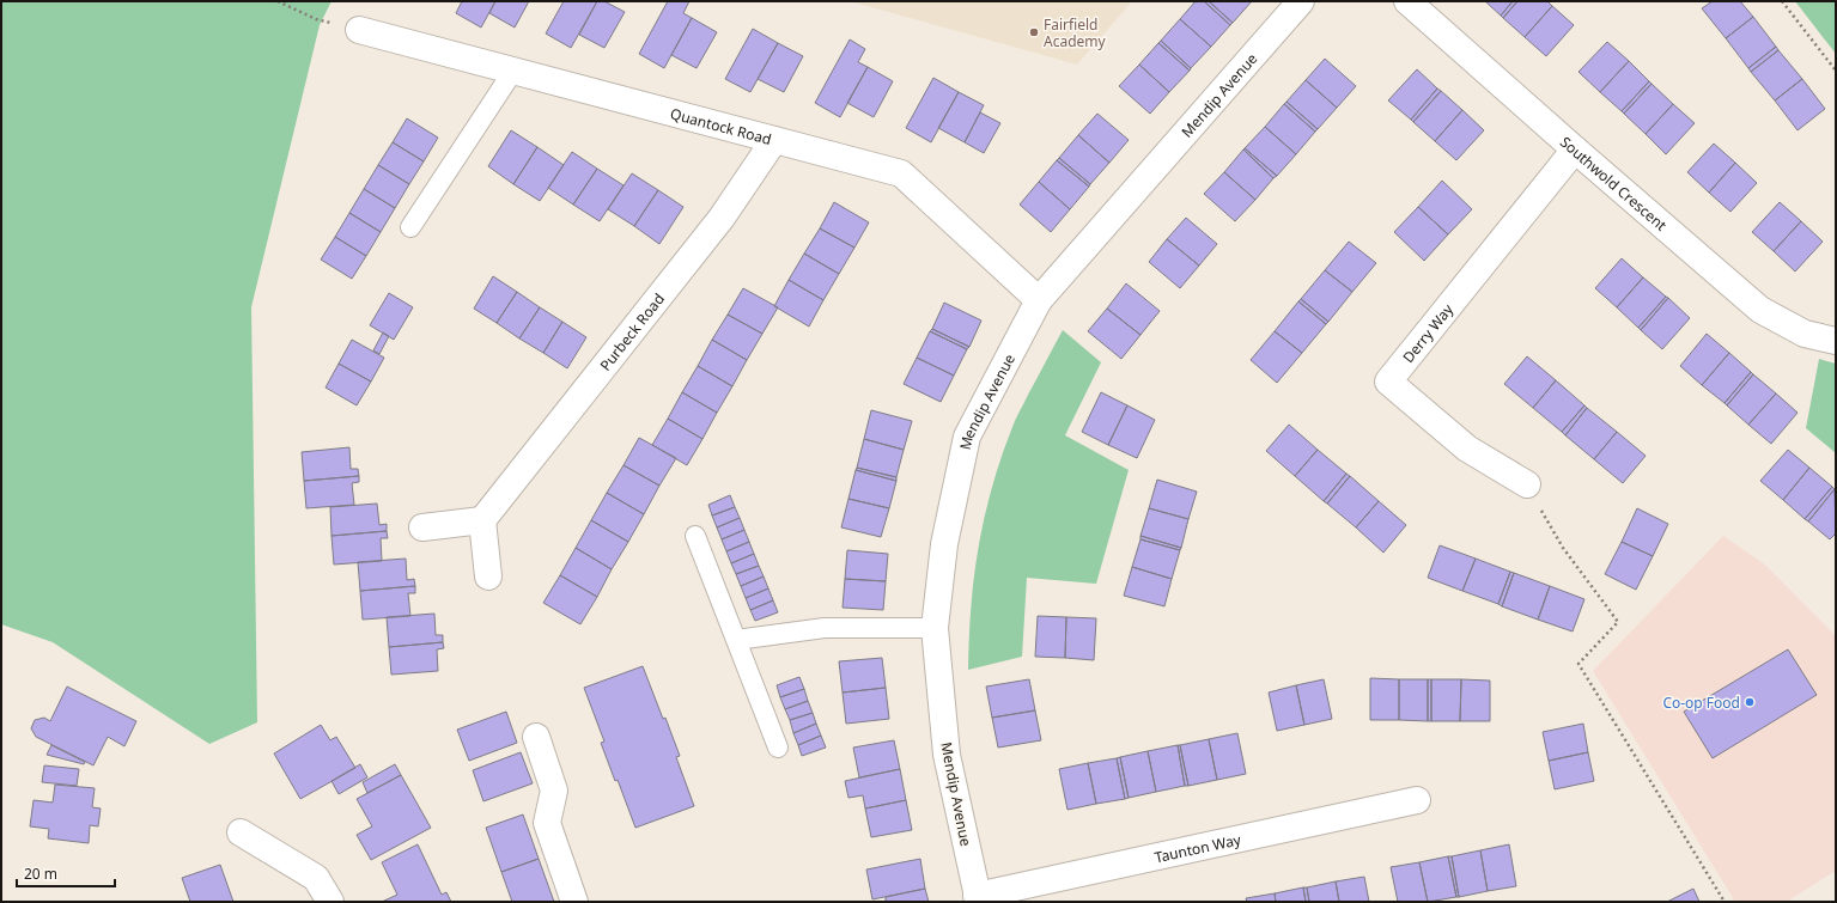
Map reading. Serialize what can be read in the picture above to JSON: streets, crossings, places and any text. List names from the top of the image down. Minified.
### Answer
{"streets":{"street":["Mendip Avenue","Quantock Road","Southwold Crescent","Purbeck Road","Derry Way","Taunton Way"]},"crossings":[["Mendip Avenue","Quantock Road"],["Mendip Avenue","Taunton Way"],["Quantock Road","Purbeck Road"],["Southwold Crescent","Derry Way"]],"places":["Fairfield Academy","Co-op Food"],"scale_bar":"20 m"}
